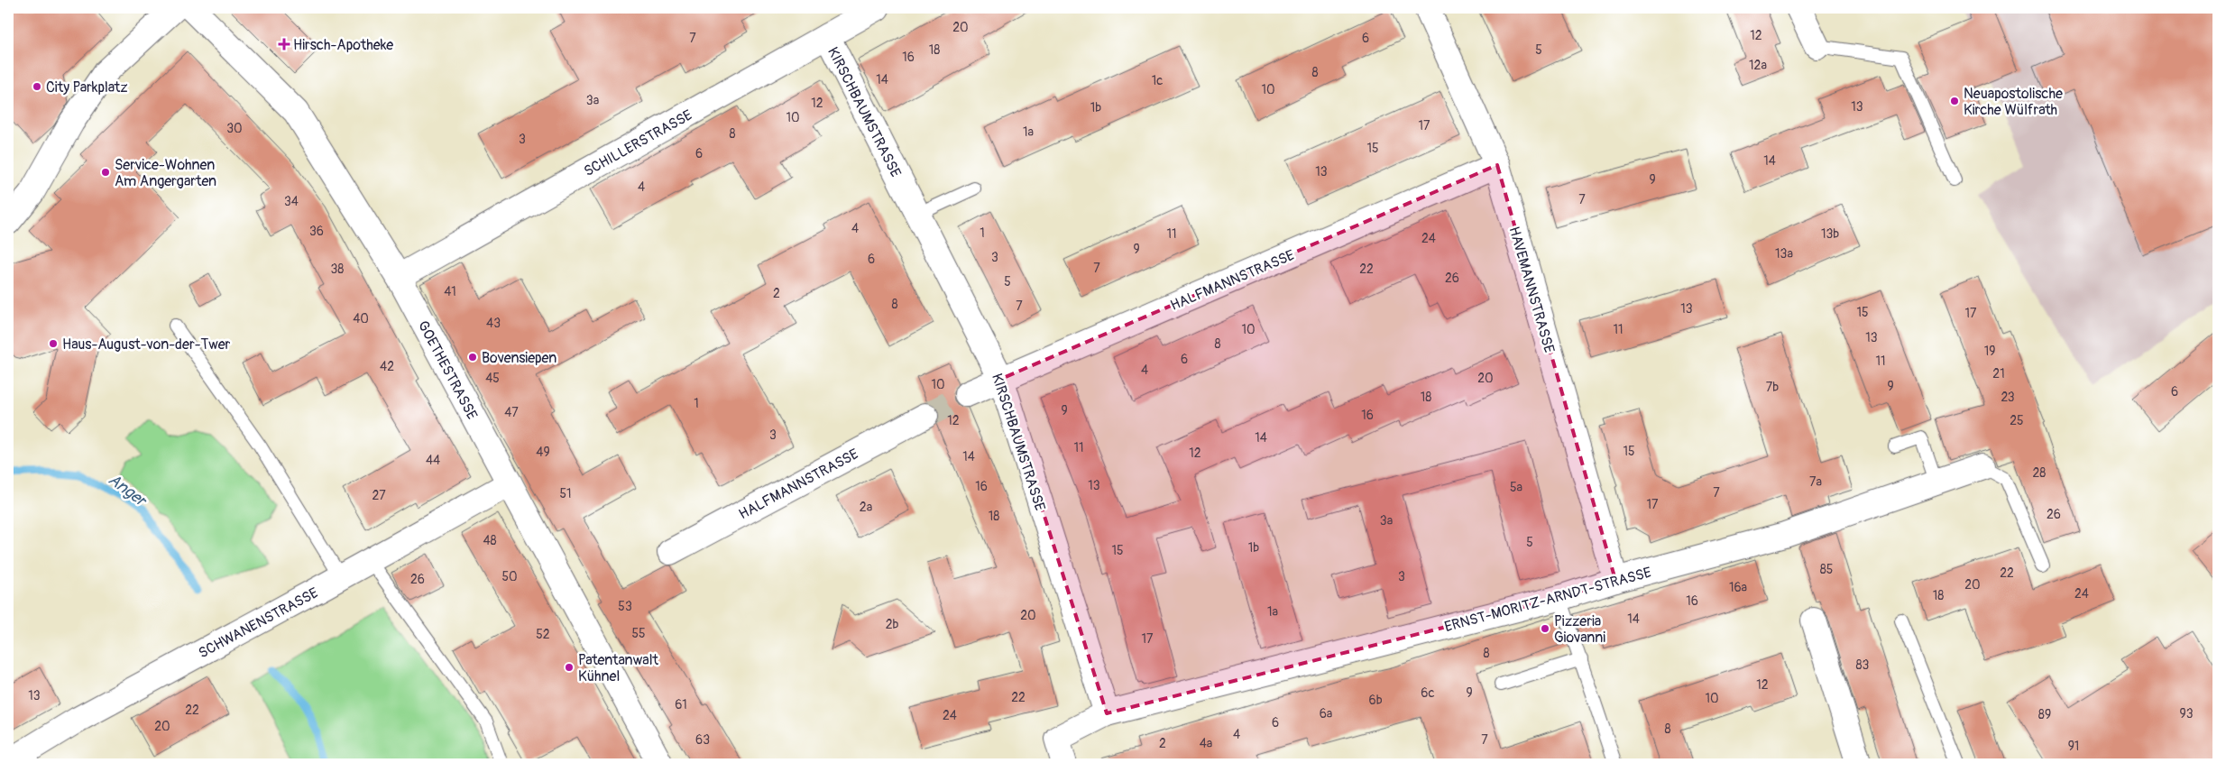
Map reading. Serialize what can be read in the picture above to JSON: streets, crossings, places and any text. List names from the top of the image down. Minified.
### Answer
{"streets":{"street":["KIRSCHBAUMSTRASSE","SCHILLERSTRASSE","HALFMANNSTRASSE","HAVEMANNSTRASSE","GOETHESTRASSE","ERNST-MORITZ-ARNDT-STRASSE","SCHWANENSTRASSE"]},"crossings":[["KIRSCHBAUMSTRASSE","SCHILLERSTRASSE"],["KIRSCHBAUMSTRASSE","HALFMANNSTRASSE"],["KIRSCHBAUMSTRASSE","ERNST-MORITZ-ARNDT-STRASSE"],["SCHILLERSTRASSE","GOETHESTRASSE"],["HALFMANNSTRASSE","HAVEMANNSTRASSE"],["HAVEMANNSTRASSE","ERNST-MORITZ-ARNDT-STRASSE"],["GOETHESTRASSE","SCHWANENSTRASSE"]],"water":["Anger"],"places":{"health":["Hirsch-Apotheke"],"other":["City Parkplatz","Neuapostolische Kirche Wülfrath","Service-Wohnen Am Angergarten","Haus-August-von-der-Twer","Bovensiepen","Pizzeria Giovanni","Patentanwalt Kühnel"]},"house_numbers":["20","12","7","6","18","5","16","12a","8","14","1c","10","3a","12","13","1b","10","17","30","1a","8","3","15","6","14","13","9","4","7","34","4","36","1","11","13b","24","9","13a","3","6","7","38","22","26","5","41","2","8","7","13","15","17","40","43","10","11","13","8","19","6","11","42","4","21","45","20","10","9","7b","6","18","23","1","9","47","16","12","25","3","14","11","15","49","12","14","44","28","7a","13","16","5a","7","51","27","17","2a","26","18","3a","48","5","1b","15","85","22","50","3","26","20","16a","24","18","16","53","1a","20","14","2b","55","52","17","8","83","12","6c","9","13","22","10","6b","61","22","6a","93","89","24","6","20","8","4","63","7","2","4a","91"]}
